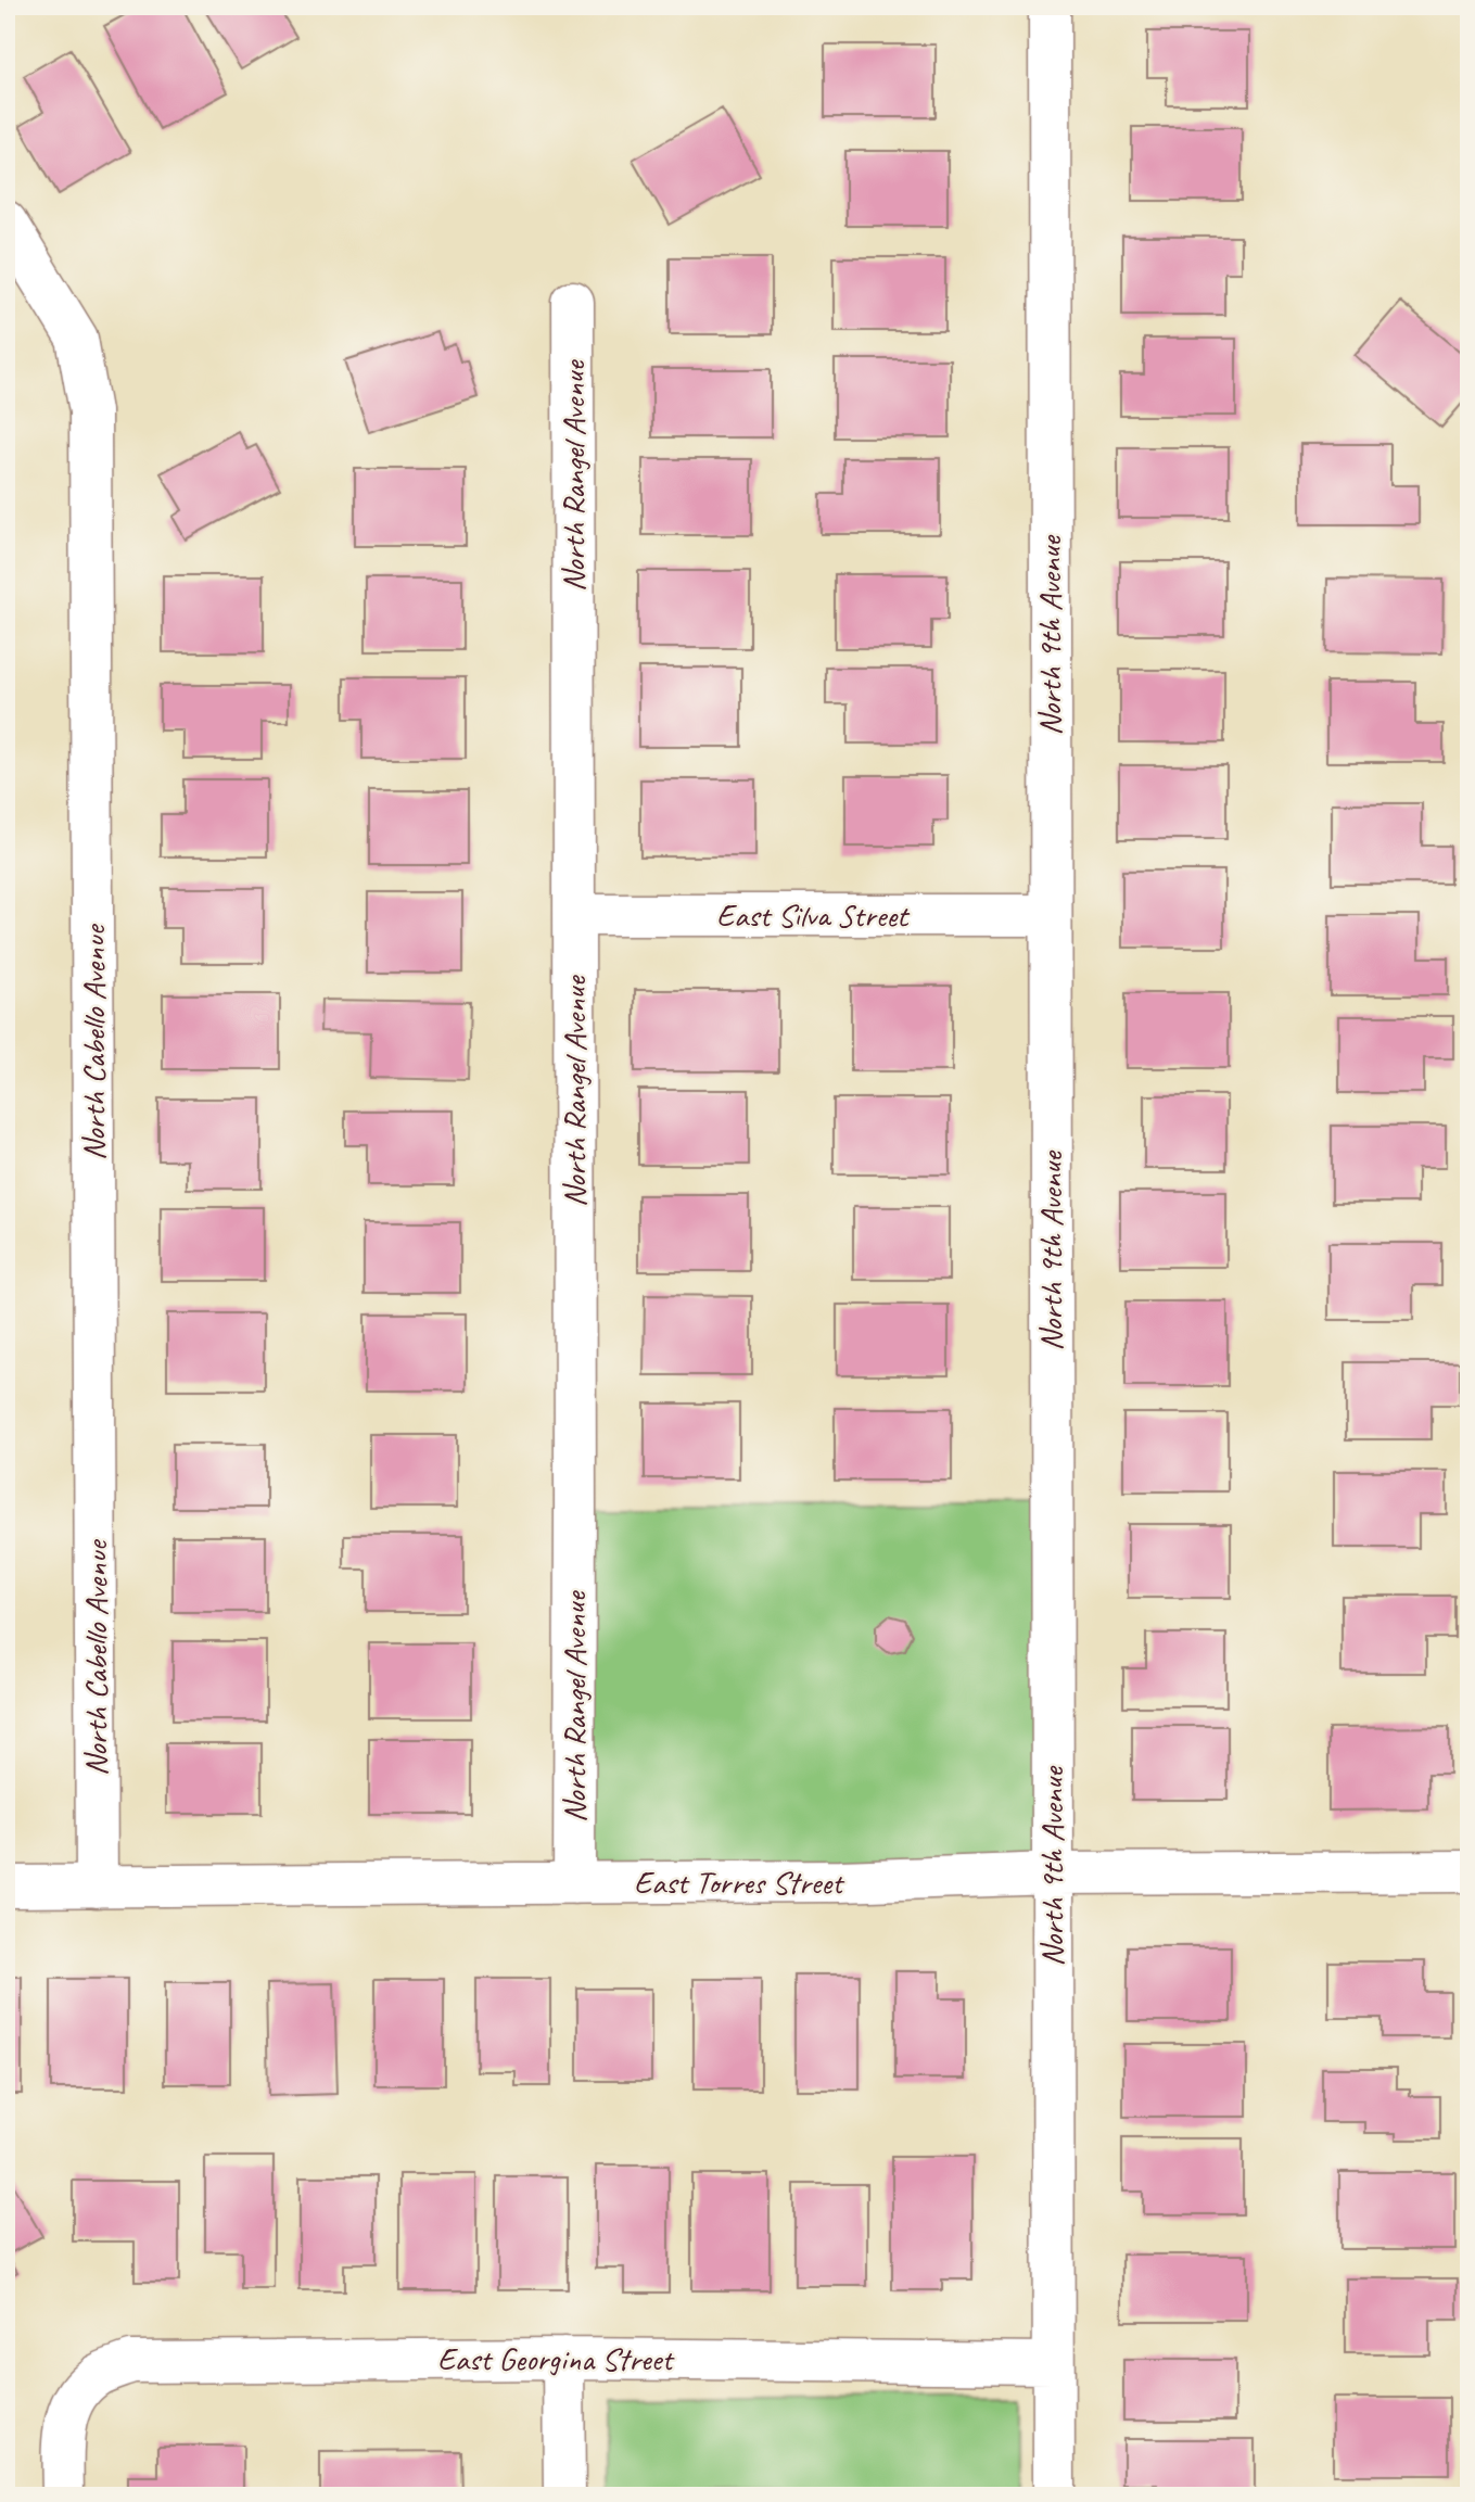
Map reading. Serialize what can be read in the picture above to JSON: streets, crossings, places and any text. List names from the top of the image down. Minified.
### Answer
{"streets":{"street":["North Rangel Avenue","North 9th Avenue","East Silva Street","North Cabello Avenue","East Torres Street","East Georgina Street"]},"crossings":[["North Rangel Avenue","East Silva Street"],["North Rangel Avenue","East Torres Street"],["North 9th Avenue","East Silva Street"],["North 9th Avenue","East Torres Street"],["North 9th Avenue","East Georgina Street"],["North Cabello Avenue","East Torres Street"]]}
